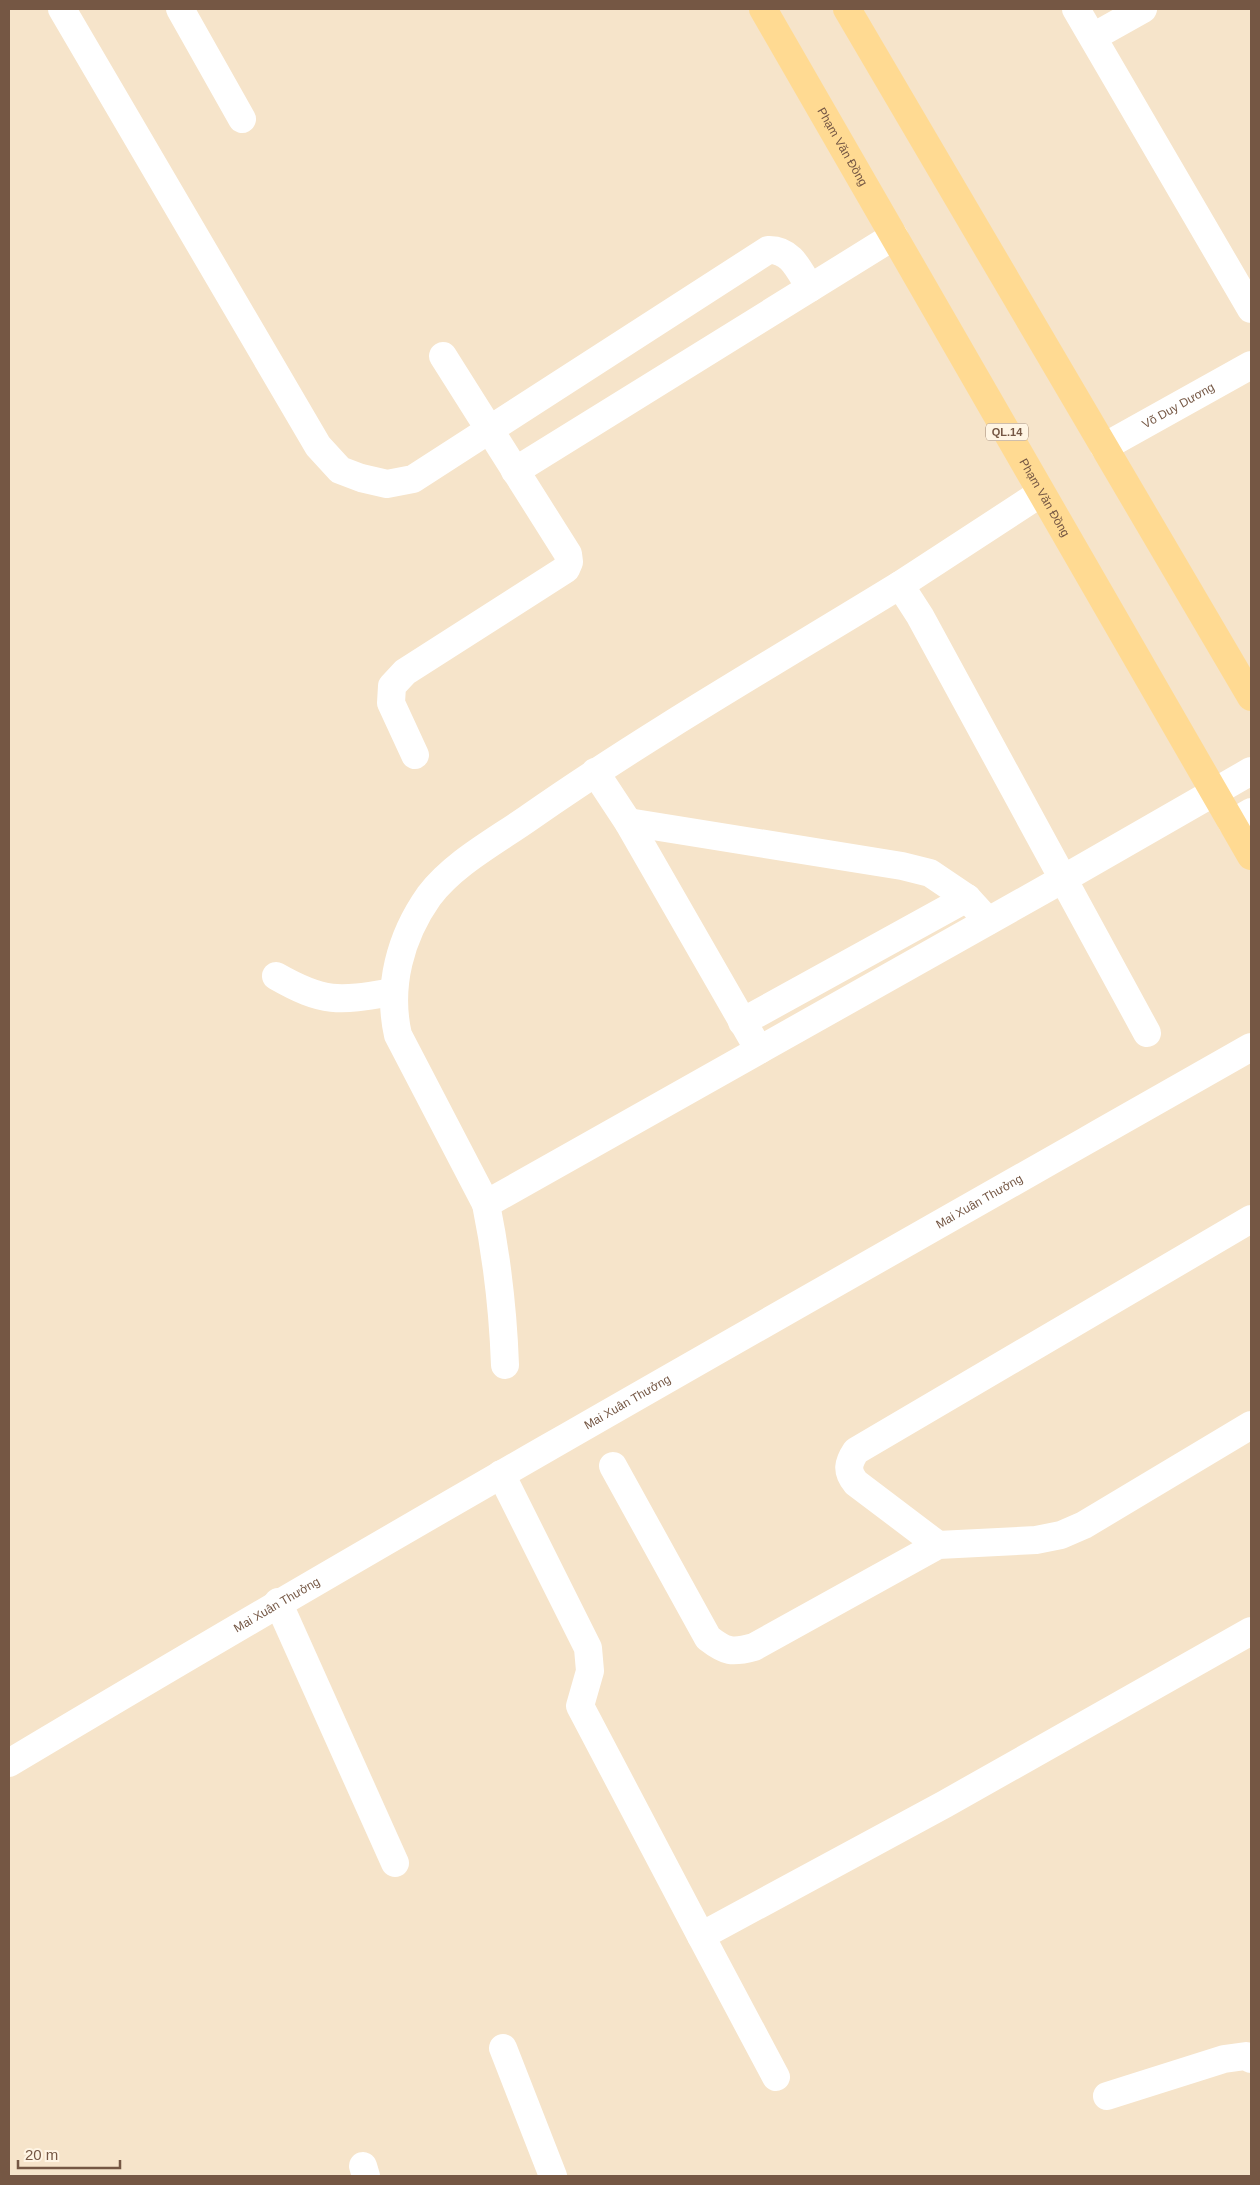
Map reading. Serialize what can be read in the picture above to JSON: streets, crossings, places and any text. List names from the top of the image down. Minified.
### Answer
{"streets":{"main road":["Phạm Văn Đồng","QL.14"],"street":["Võ Duy Dương","Mai Xuân Thưởng"]},"scale_bar":"20 m"}
